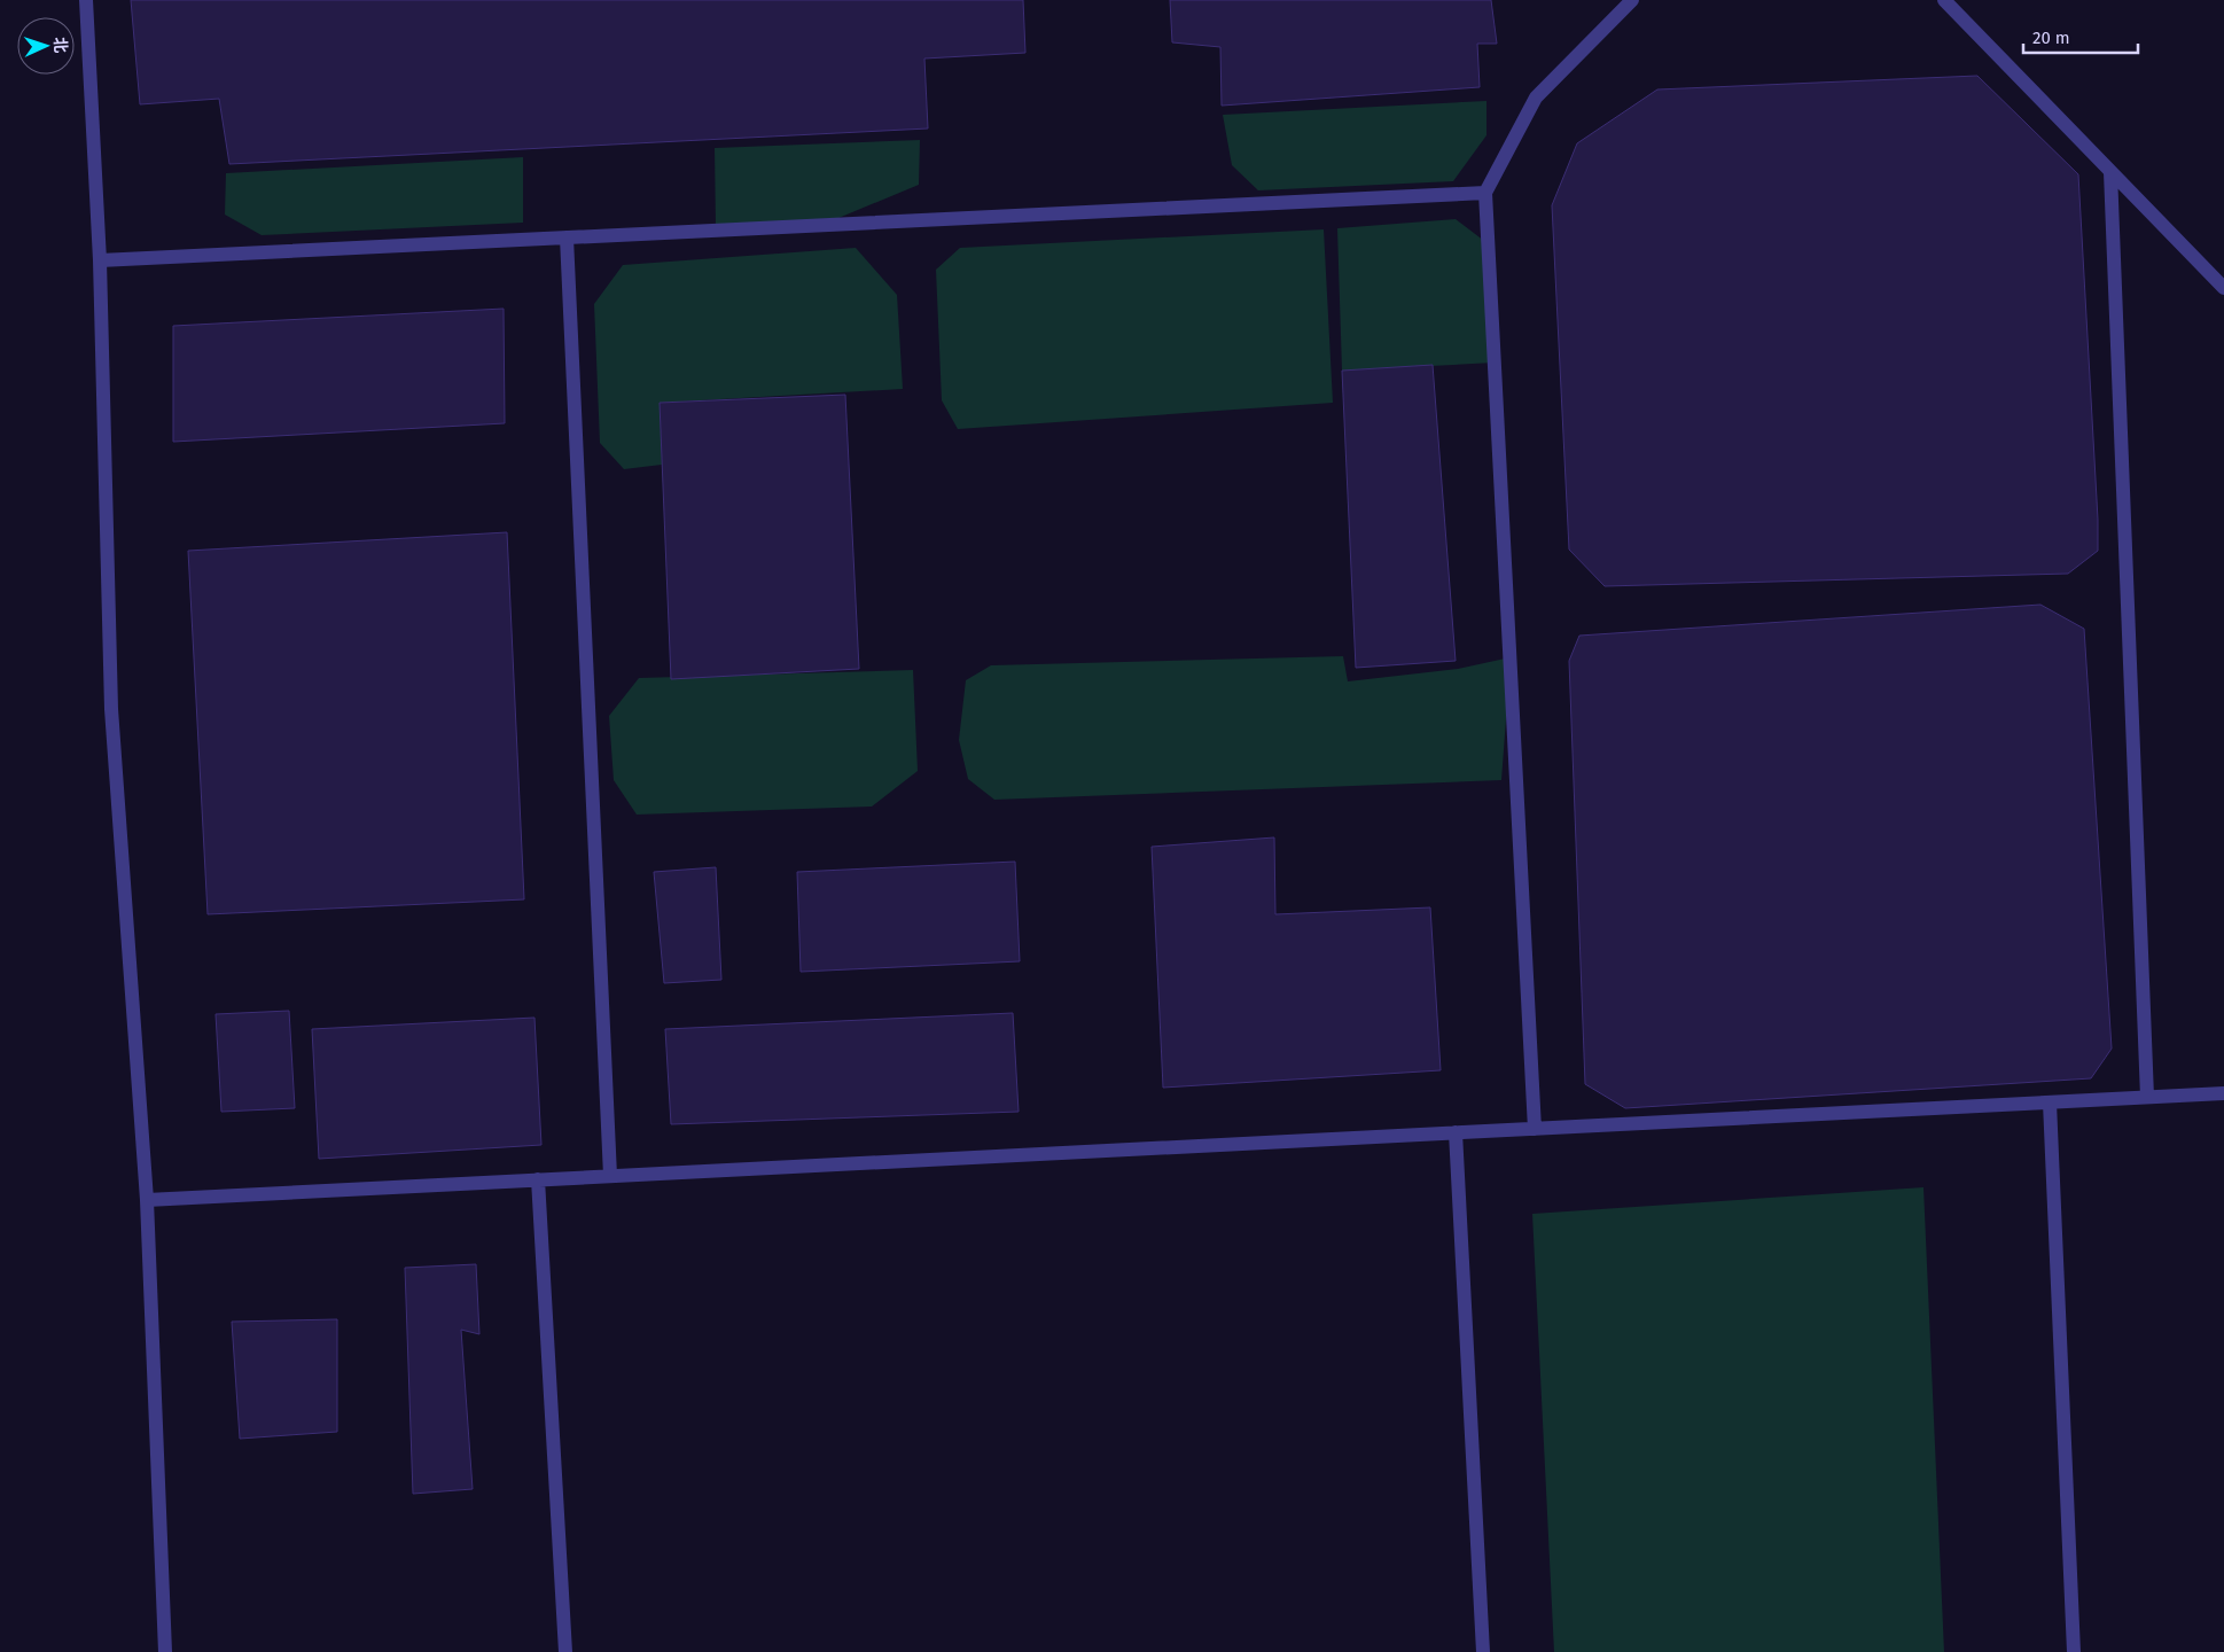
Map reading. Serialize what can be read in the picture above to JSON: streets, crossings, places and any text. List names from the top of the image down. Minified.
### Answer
{"scale_bar":"20 m","north":"right"}
